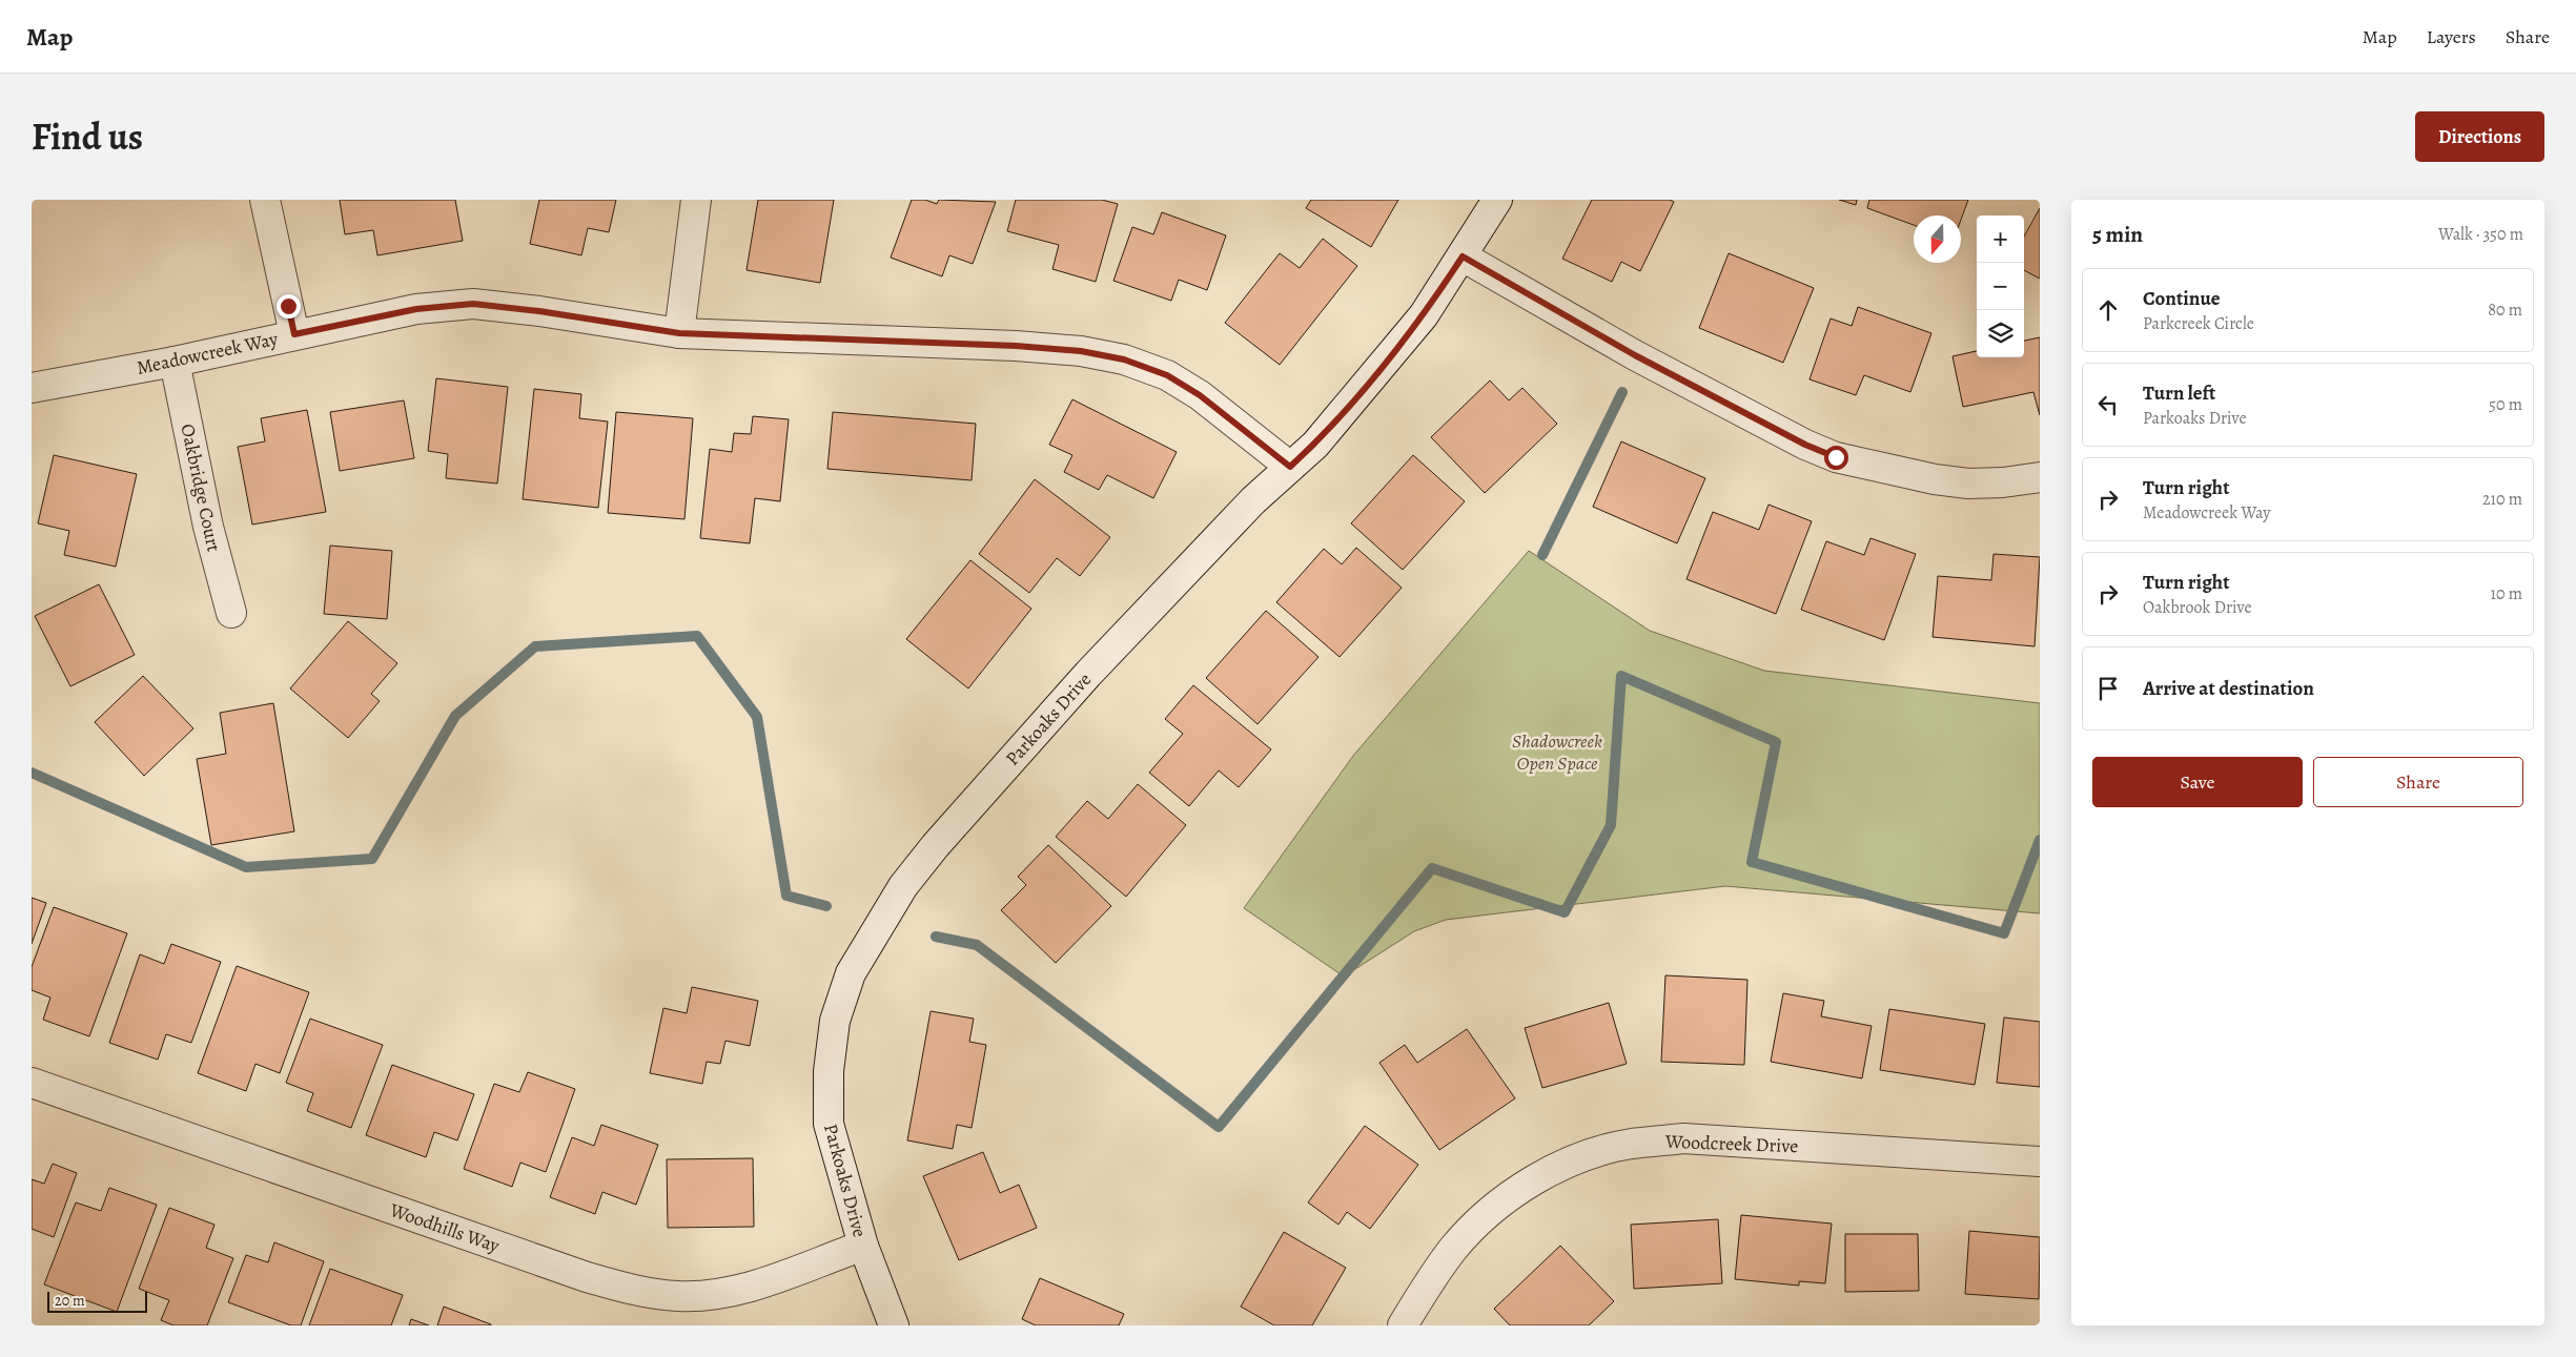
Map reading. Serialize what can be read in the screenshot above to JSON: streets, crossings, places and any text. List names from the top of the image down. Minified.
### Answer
{"streets":{"street":["Meadowcreek Way","Oakbridge Court","Parkoaks Drive","Woodcreek Drive","Woodhills Way"]},"crossings":[["Meadowcreek Way","Oakbridge Court"],["Meadowcreek Way","Parkoaks Drive"],["Parkoaks Drive","Woodhills Way"]],"parks":["Shadowcreek Open Space"],"scale_bar":"20 m","north":"bottom","page":{"header":"Map","nav":["Map","Layers","Share"],"title":"Find us","buttons":["Directions",["Save","Share"]],"heading":["5 min","Walk · 350 m"],"map_buttons":["+","−"],"list":[["Continue","Parkcreek Circle","80 m"],["Turn left","Parkoaks Drive","50 m"],["Turn right","Meadowcreek Way","210 m"],["Turn right","Oakbrook Drive","10 m"],"Arrive at destination"],"scale":"20 m"}}
